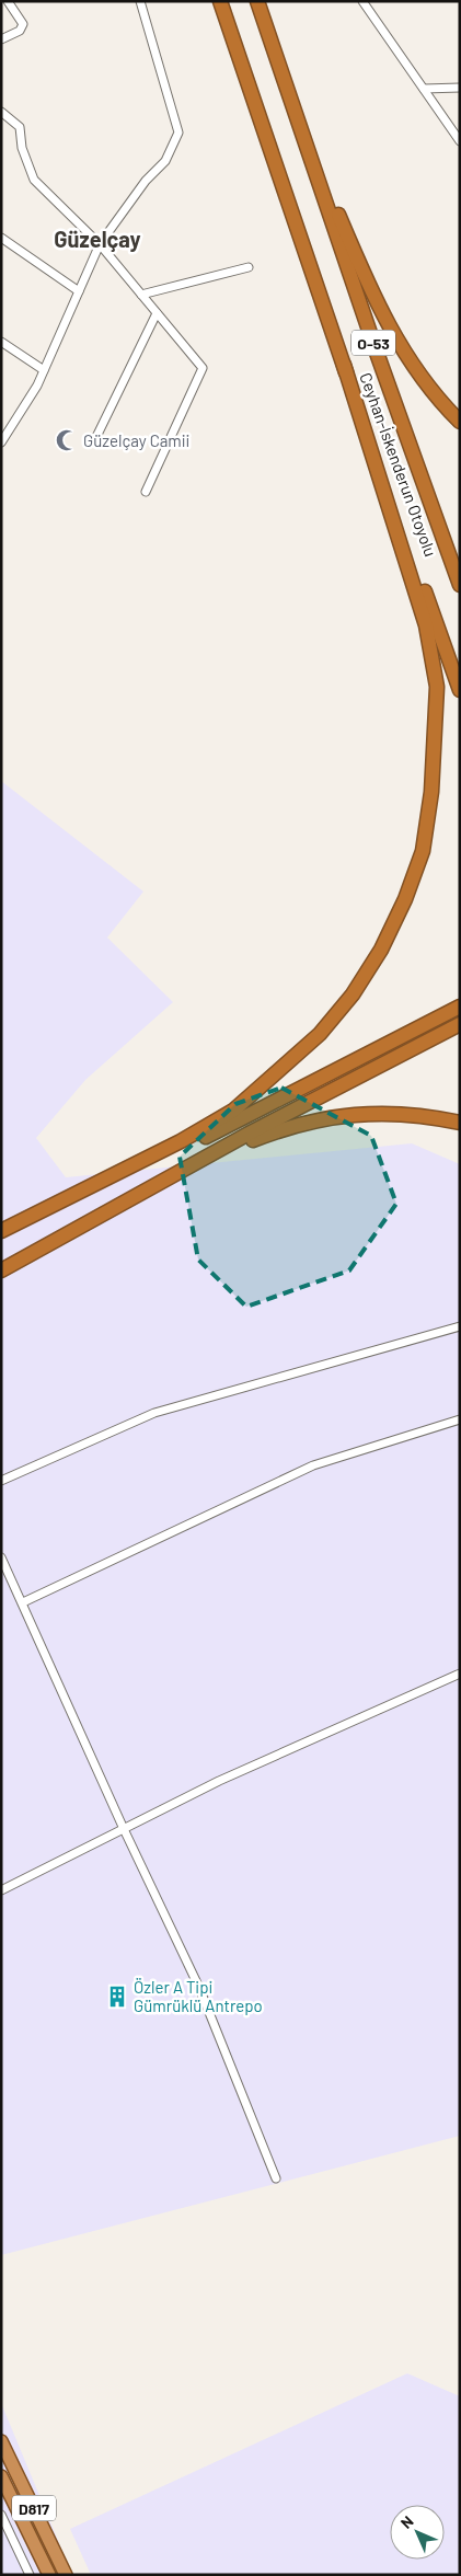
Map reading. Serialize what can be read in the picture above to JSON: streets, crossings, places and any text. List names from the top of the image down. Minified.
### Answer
{"streets":{"highway":["O-53","Ceyhan-İskenderun Otoyolu","D817"]},"districts":["Güzelçay"],"places":{"mosque":["Güzelçay Camii"],"building":["Özler A Tipi Gümrüklü Antrepo"]},"north":"top left"}
